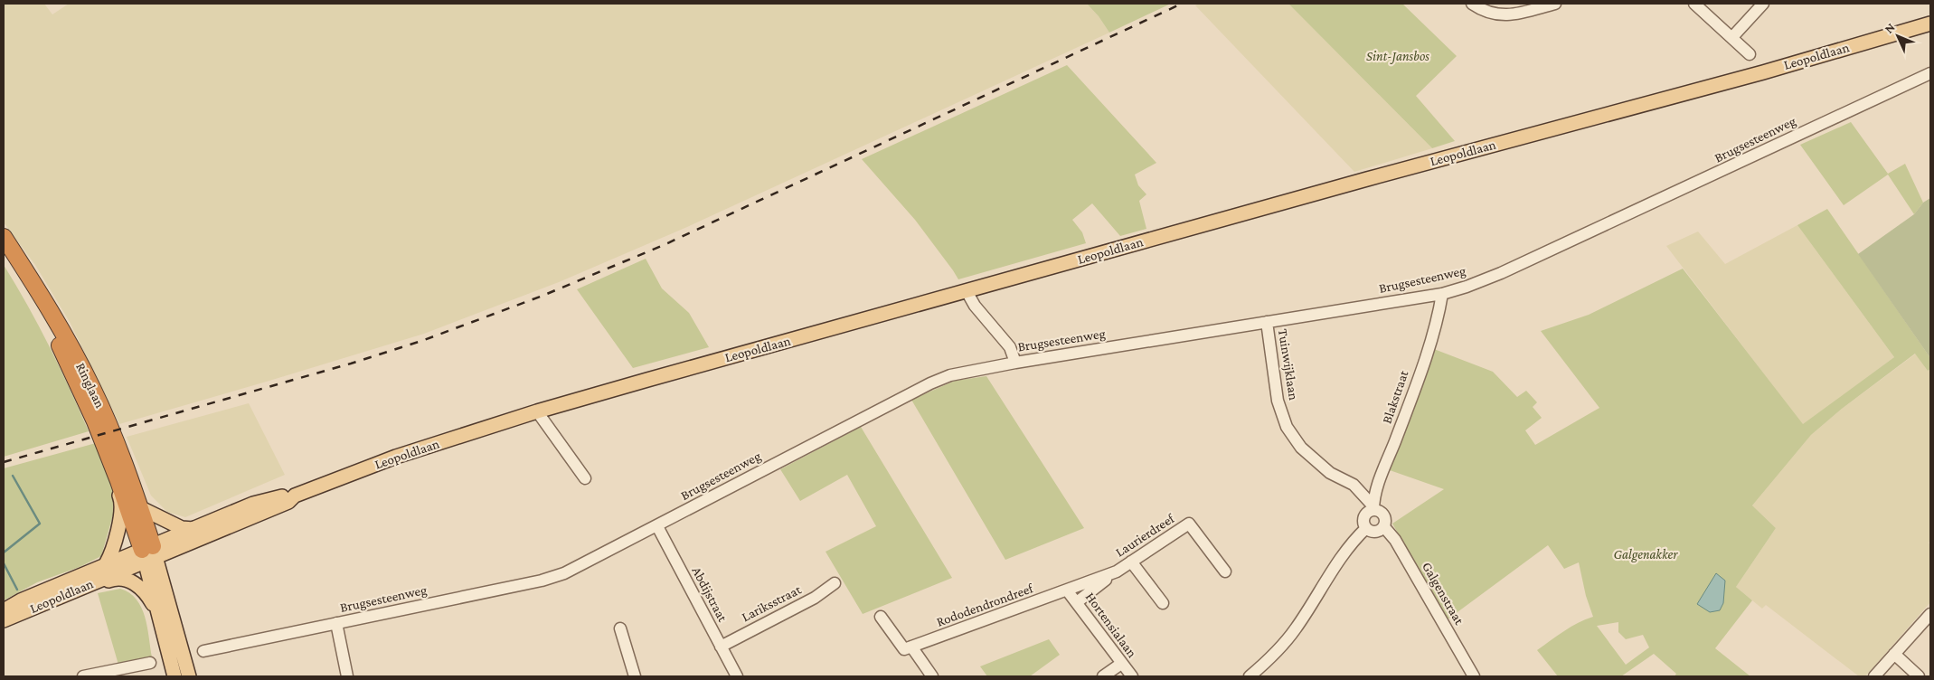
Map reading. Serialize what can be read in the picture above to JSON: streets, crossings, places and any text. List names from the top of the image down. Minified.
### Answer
{"streets":{"highway":["Ringlaan"],"main road":["Leopoldlaan"],"street":["Brugsesteenweg","Tuinwijklaan","Blakstraat","Laurierdreef","Galgenstraat","Abdijstraat","Lariksstraat","Rododendrondreef","Hortensialaan"]},"crossings":[["Leopoldlaan","Ringlaan"],["Brugsesteenweg","Tuinwijklaan"],["Brugsesteenweg","Blakstraat"],["Brugsesteenweg","Abdijstraat"],["Tuinwijklaan","Blakstraat"],["Tuinwijklaan","Galgenstraat"],["Blakstraat","Galgenstraat"],["Laurierdreef","Rododendrondreef"],["Laurierdreef","Hortensialaan"],["Abdijstraat","Lariksstraat"],["Rododendrondreef","Hortensialaan"]],"parks":["Sint-Jansbos","Galgenakker"],"north":"top left"}
